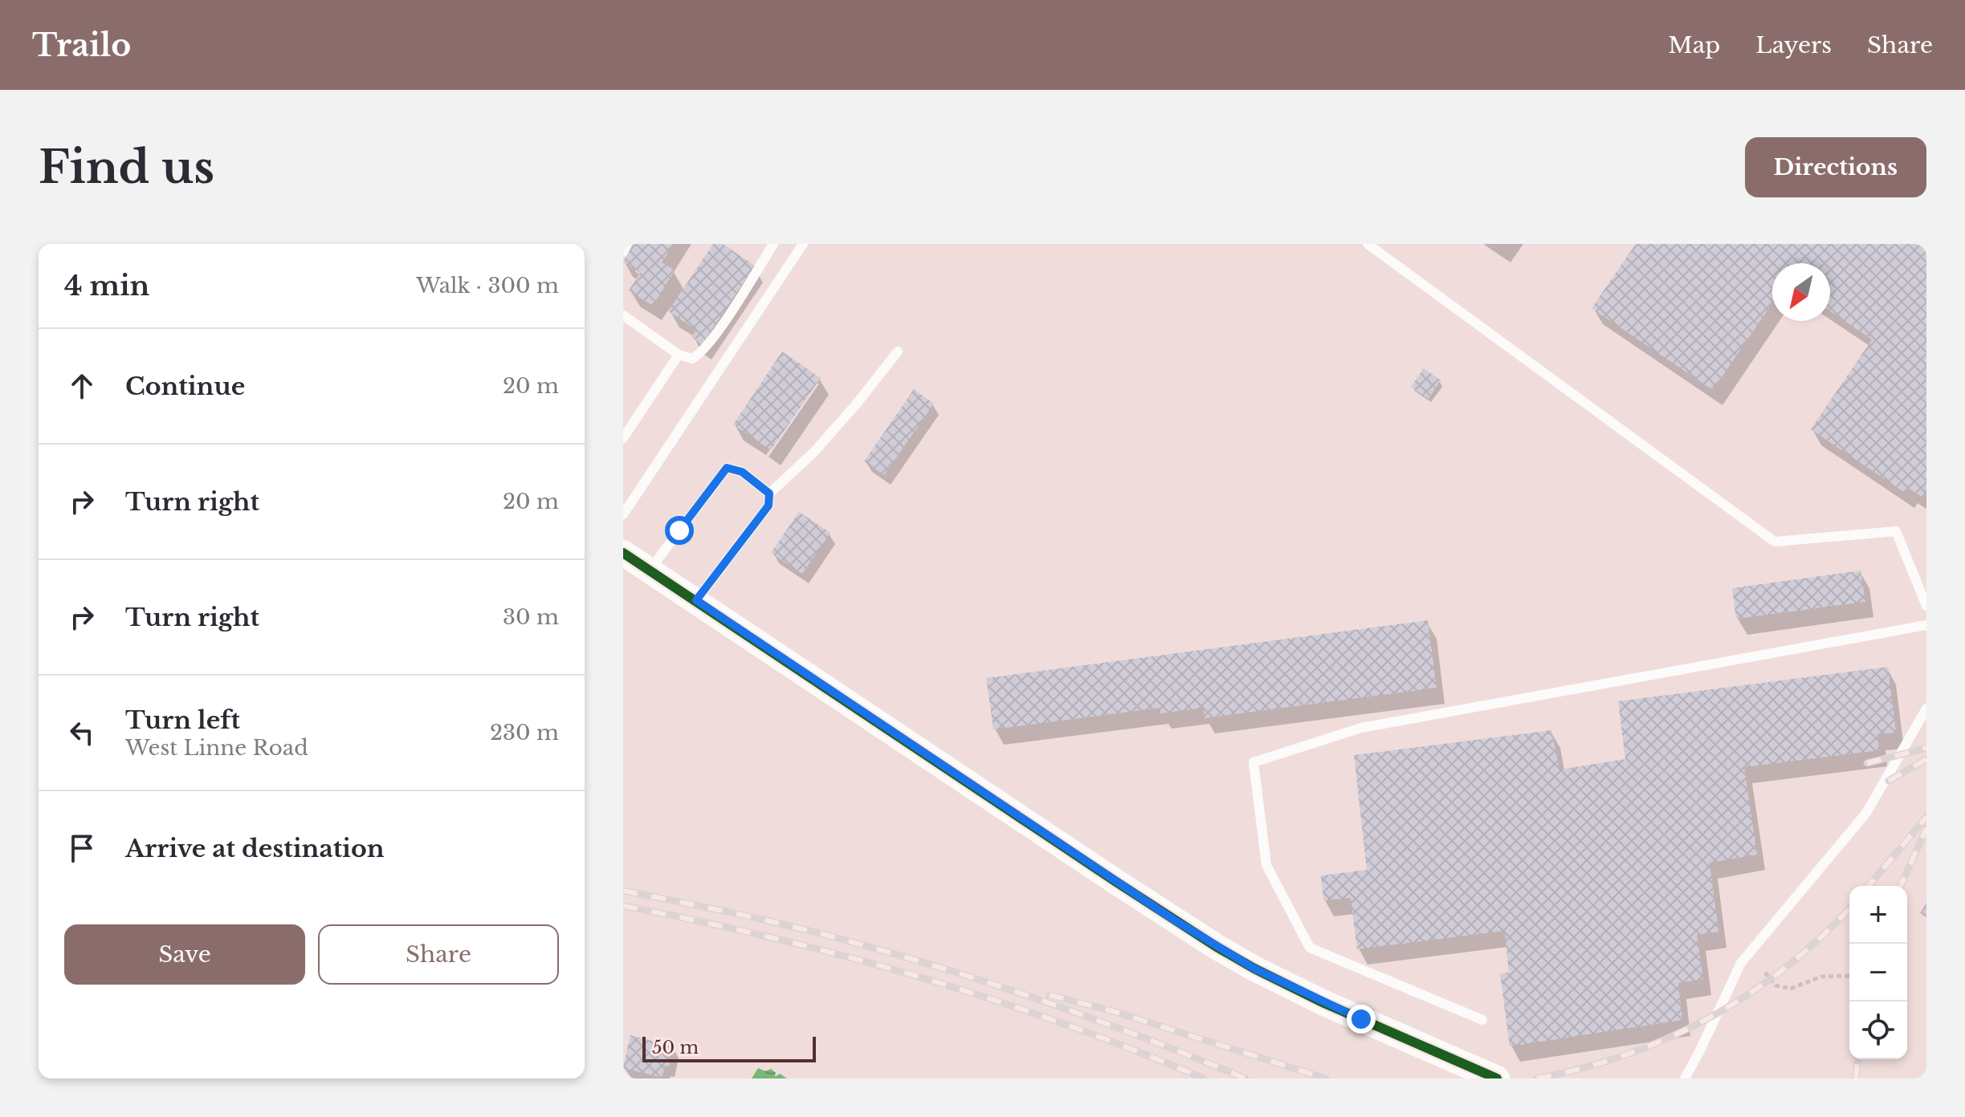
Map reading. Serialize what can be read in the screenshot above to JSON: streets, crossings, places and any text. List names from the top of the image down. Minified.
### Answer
{"scale_bar":"50 m","north":"bottom left","page":{"header":"Trailo","nav":["Map","Layers","Share"],"buttons":["Directions",["Save","Share"]],"title":"Find us","heading":["4 min","Walk · 300 m"],"list":[["Continue","20 m"],["Turn right","20 m"],["Turn right","30 m"],["Turn left","West Linne Road","230 m"],"Arrive at destination"],"map_buttons":["+","−"],"scale":"50 m"}}
